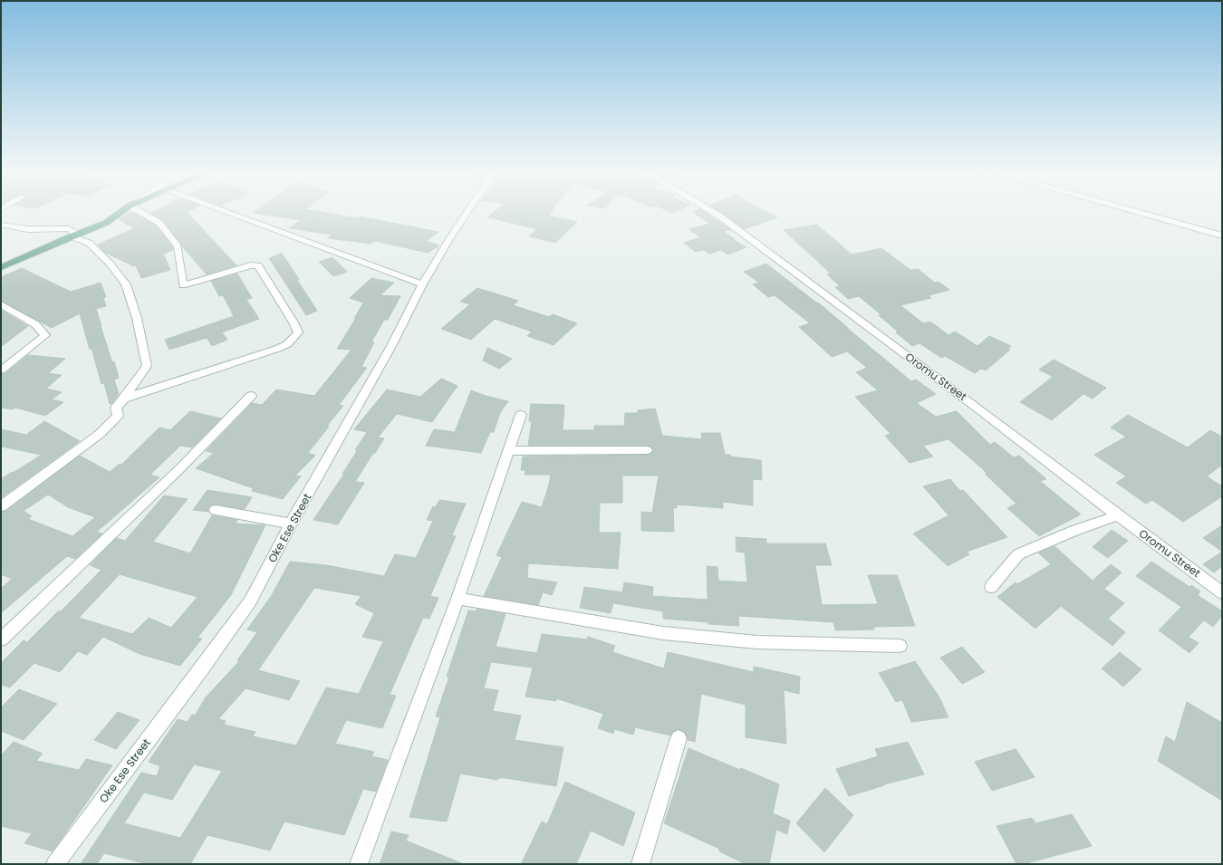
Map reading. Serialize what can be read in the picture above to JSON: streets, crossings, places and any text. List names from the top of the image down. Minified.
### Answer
{"streets":{"street":["Oromu Street","Oke Ese Street"]}}
